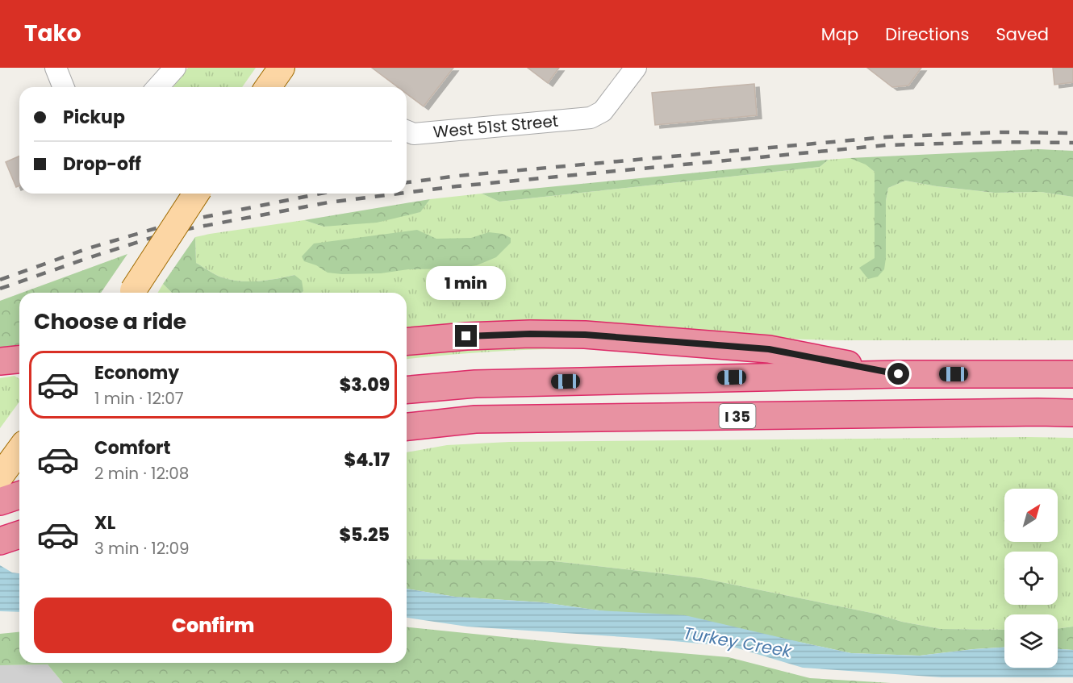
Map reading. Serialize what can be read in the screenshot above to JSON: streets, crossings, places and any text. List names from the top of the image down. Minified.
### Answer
{"streets":{"highway":["I 35"],"street":["West 51st Street"]},"water":["Turkey Creek"],"north":"top right","page":{"header":"Tako","nav":["Map","Directions","Saved"],"banner":["Pickup","Drop-off"],"bubble":"1 min","heading":"Choose a ride","list":[{"name":"Economy","note":"1 min · 12:07","value":"$3.09"},{"name":"Comfort","note":"2 min · 12:08","value":"$4.17"},{"name":"XL","note":"3 min · 12:09","value":"$5.25"}],"buttons":"Confirm"}}
